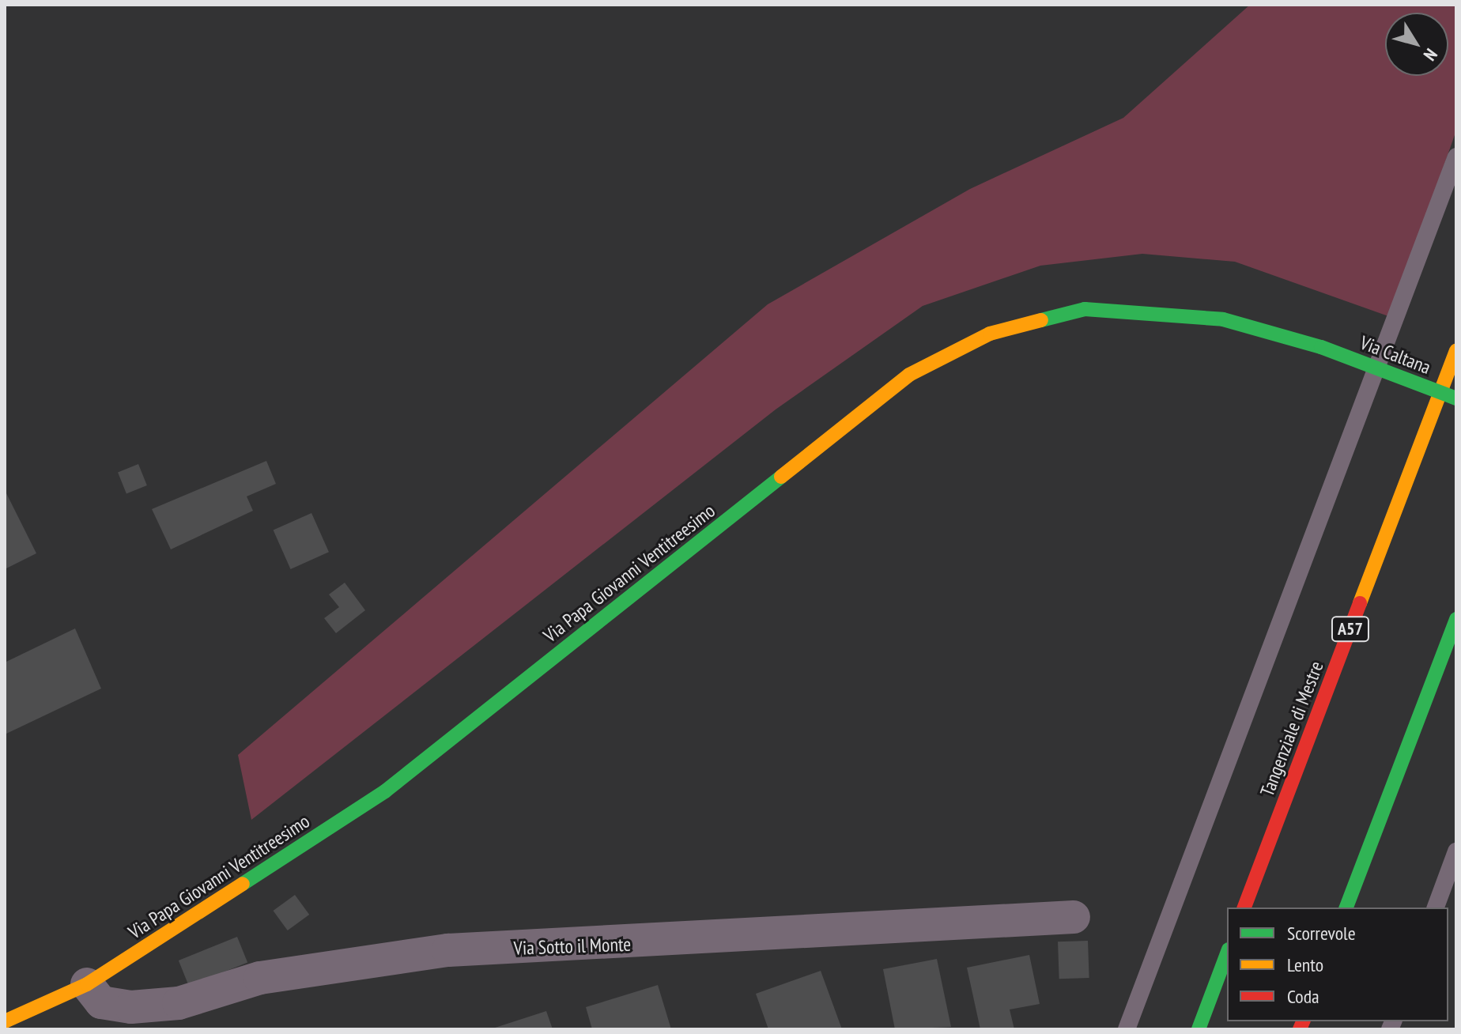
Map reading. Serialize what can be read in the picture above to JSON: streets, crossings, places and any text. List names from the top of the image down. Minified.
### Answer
{"streets":{"main road":["Via Caltana","Via Papa Giovanni Ventitreesimo","A57","Tangenziale di Mestre"],"street":["Via Sotto il Monte"]},"crossings":[["Via Caltana","Via Papa Giovanni Ventitreesimo"],["Via Papa Giovanni Ventitreesimo","Via Sotto il Monte"]],"legend":["Scorrevole","Lento","Coda"],"north":"bottom right"}
